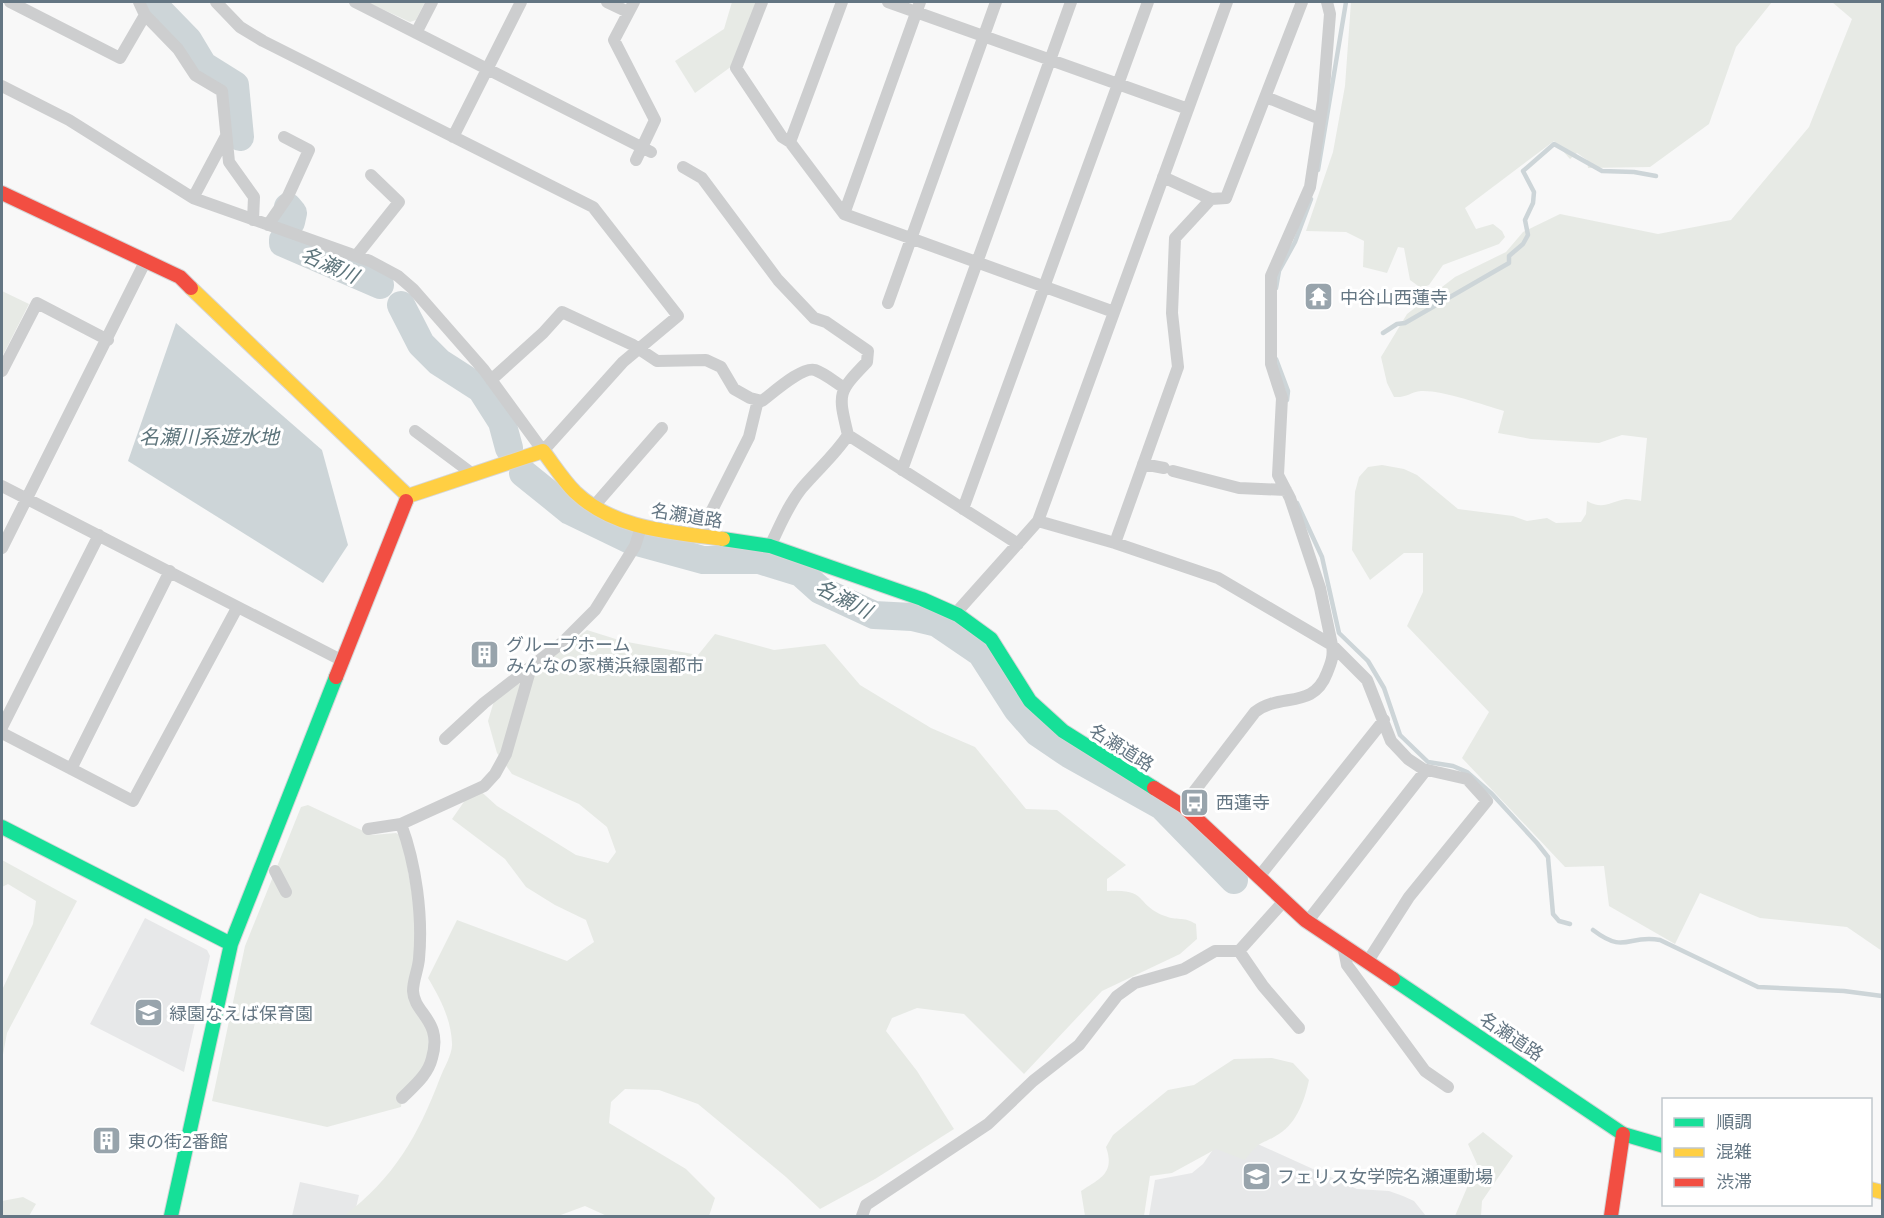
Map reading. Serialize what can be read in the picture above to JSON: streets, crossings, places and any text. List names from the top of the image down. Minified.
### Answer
{"streets":{"street":["名瀬道路"]},"water":["名瀬川","名瀬川系遊水地"],"places":{"temple":["中谷山西蓮寺"],"building":["グループホーム みんなの家横浜緑園都市","東の街2番館"],"bus stop":["西蓮寺"],"school or university":["緑園なえば保育園","フェリス女学院名瀬運動場"]},"legend":["順調","混雑","渋滞"]}
